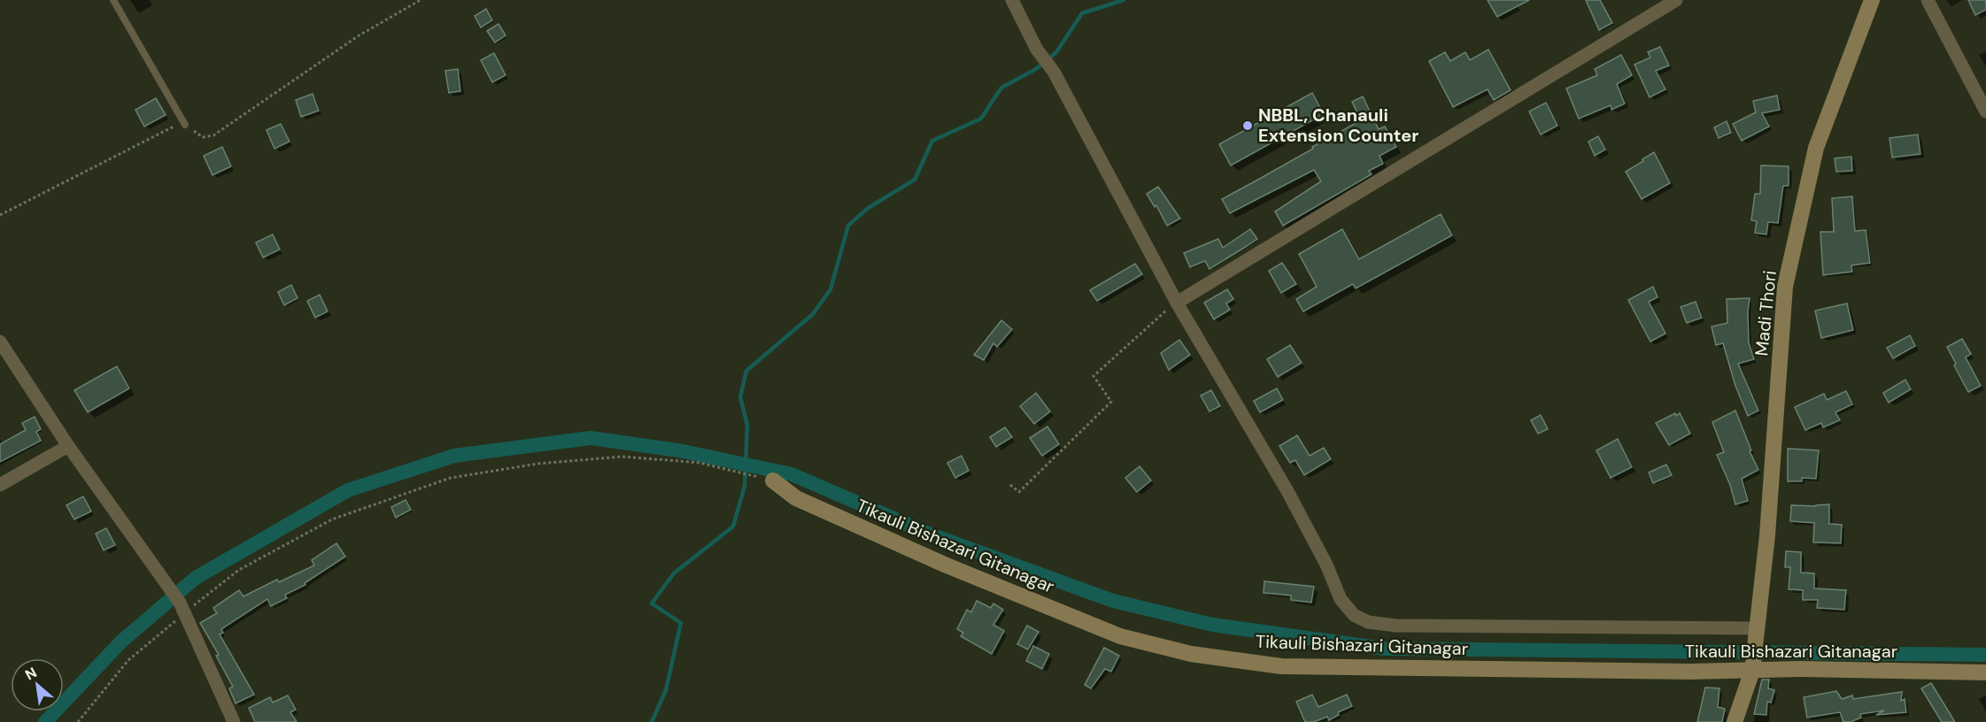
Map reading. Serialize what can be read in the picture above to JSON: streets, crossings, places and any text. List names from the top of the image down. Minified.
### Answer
{"streets":{"street":["Madi Thori","Tikauli Bishazari Gitanagar"]},"crossings":[["Madi Thori","Tikauli Bishazari Gitanagar"]],"places":["NBBL, Chanauli Extension Counter"],"north":"top left"}
